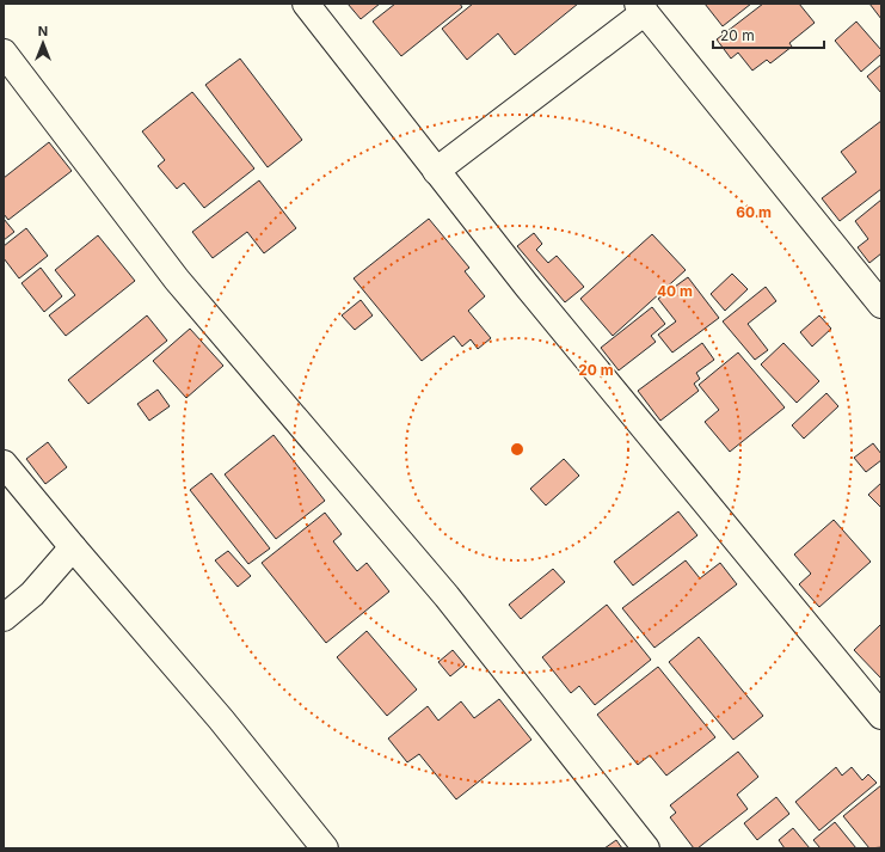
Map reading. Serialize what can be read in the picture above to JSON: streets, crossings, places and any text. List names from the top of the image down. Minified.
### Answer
{"scale_bar":"20 m","north":"top","rings":["60 m","40 m","20 m"]}
